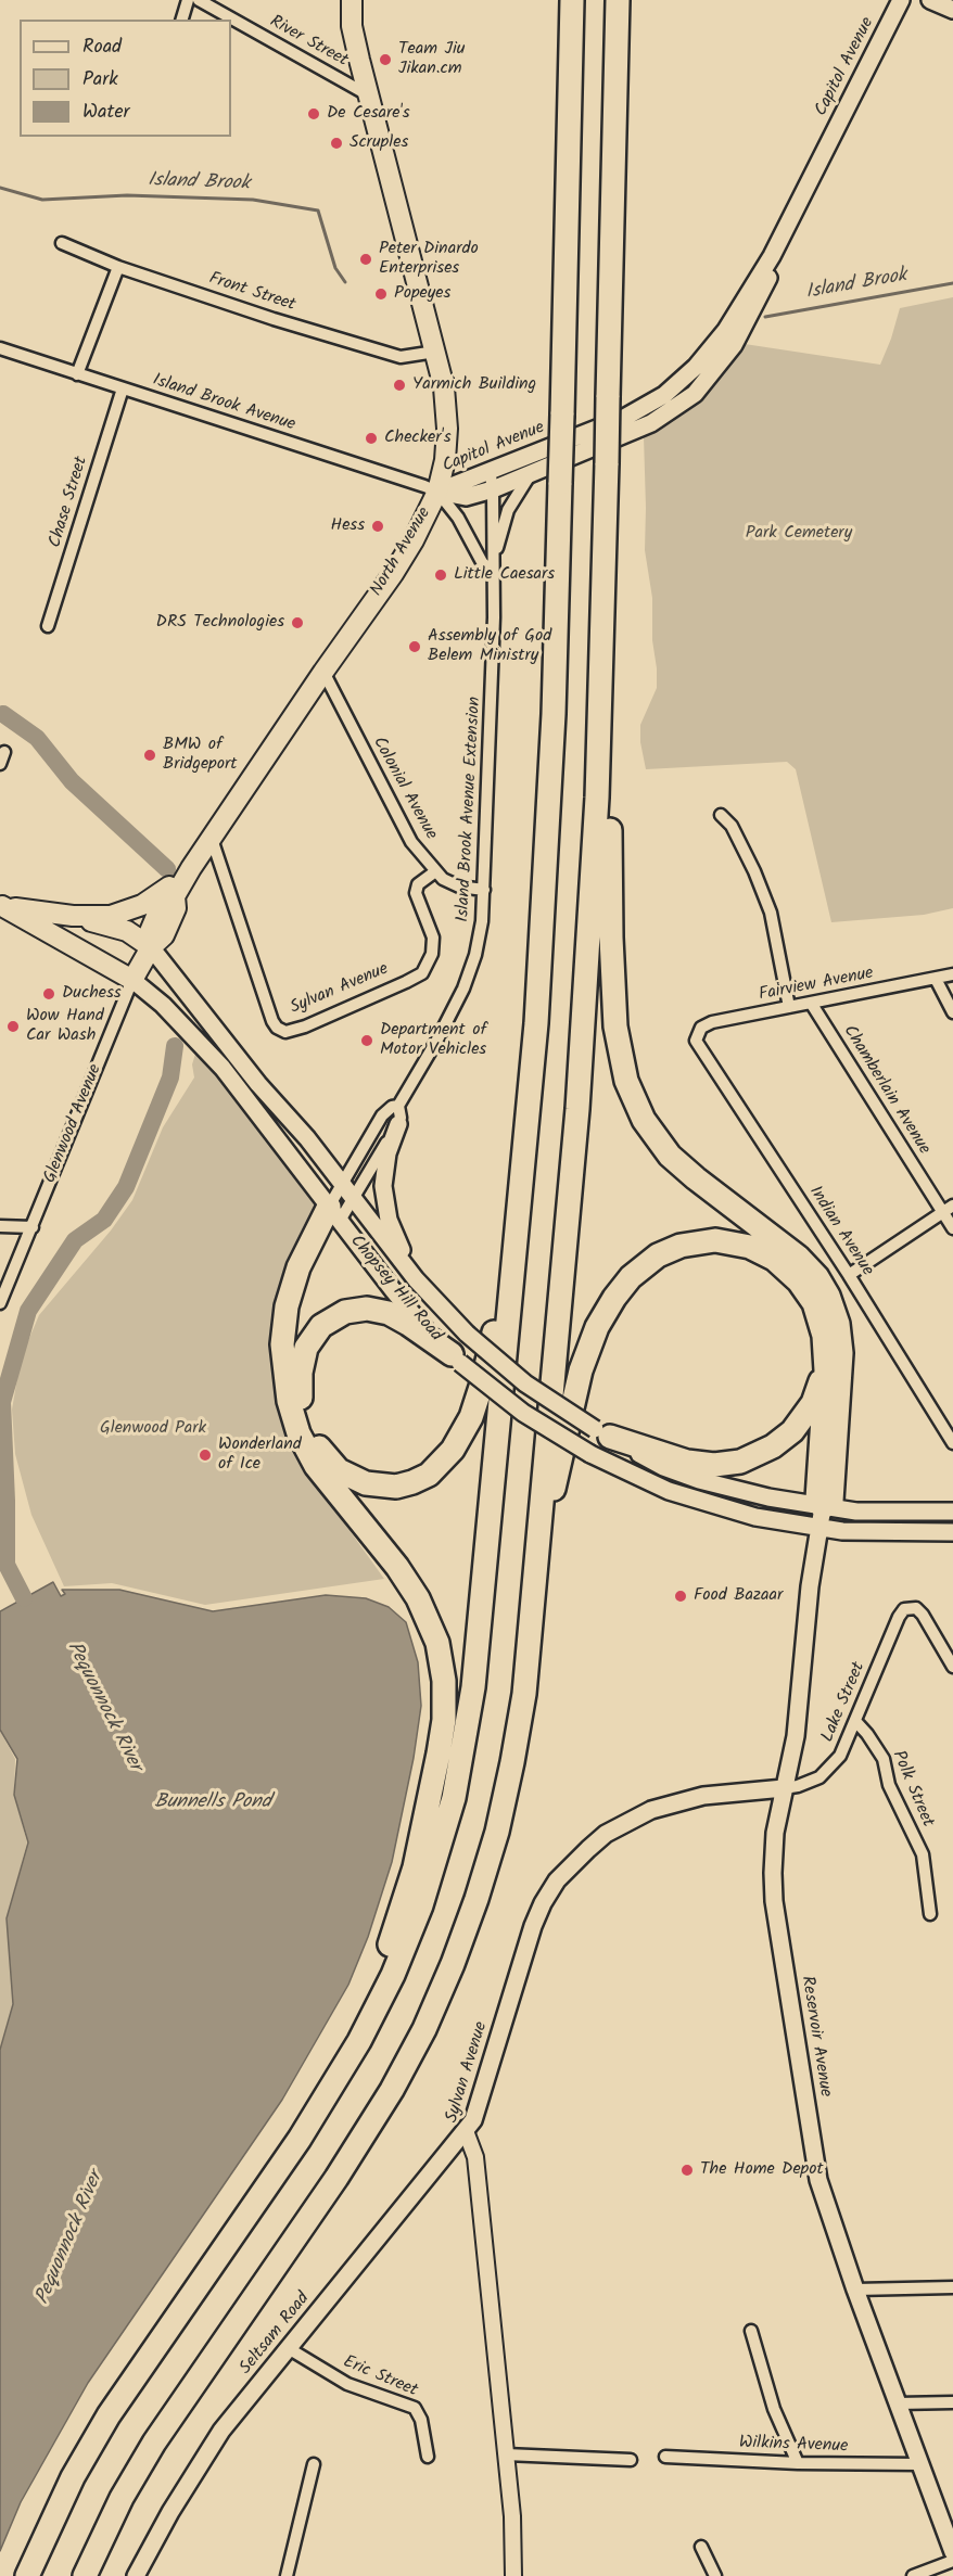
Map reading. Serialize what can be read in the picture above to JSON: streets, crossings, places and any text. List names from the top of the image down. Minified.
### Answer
{"streets":{"main road":["Capitol Avenue","North Avenue","Sylvan Avenue","Glenwood Avenue","Chopsey Hill Road","Reservoir Avenue","Seltsam Road"],"street":["River Street","Front Street","Island Brook Avenue","Chase Street","Colonial Avenue","Island Brook Avenue Extension","Fairview Avenue","Chamberlain Avenue","Indian Avenue","Lake Street","Polk Street","Eric Street","Wilkins Avenue"]},"crossings":[["River Street","North Avenue"],["Capitol Avenue","Island Brook Avenue"],["Capitol Avenue","North Avenue"],["Capitol Avenue","Island Brook Avenue Extension"],["Front Street","North Avenue"],["Island Brook Avenue","Chase Street"],["Island Brook Avenue","North Avenue"],["North Avenue","Colonial Avenue"],["North Avenue","Sylvan Avenue"],["North Avenue","Glenwood Avenue"],["Colonial Avenue","Island Brook Avenue Extension"],["Colonial Avenue","Sylvan Avenue"],["Island Brook Avenue Extension","Chopsey Hill Road"],["Fairview Avenue","Chamberlain Avenue"],["Fairview Avenue","Indian Avenue"],["Sylvan Avenue","Lake Street"],["Sylvan Avenue","Reservoir Avenue"],["Sylvan Avenue","Seltsam Road"],["Glenwood Avenue","Chopsey Hill Road"],["Chopsey Hill Road","Reservoir Avenue"],["Lake Street","Polk Street"],["Lake Street","Reservoir Avenue"],["Reservoir Avenue","Wilkins Avenue"],["Seltsam Road","Eric Street"]],"water":["Island Brook","Pequonnock River","Bunnells Pond"],"parks":["Park Cemetery","Glenwood Park"],"places":["Team Jiu Jikan.cm","De Cesare's","Scruples","Peter Dinardo Enterprises","Popeyes","Yarmich Building","Checker's","Hess","Little Caesars","DRS Technologies","Assembly of God Belem Ministry","BMW of Bridgeport","Duchess","Wow Hand Car Wash","Department of Motor Vehicles","Wonderland of Ice","Food Bazaar","The Home Depot"],"legend":["Road","Park","Water"]}
